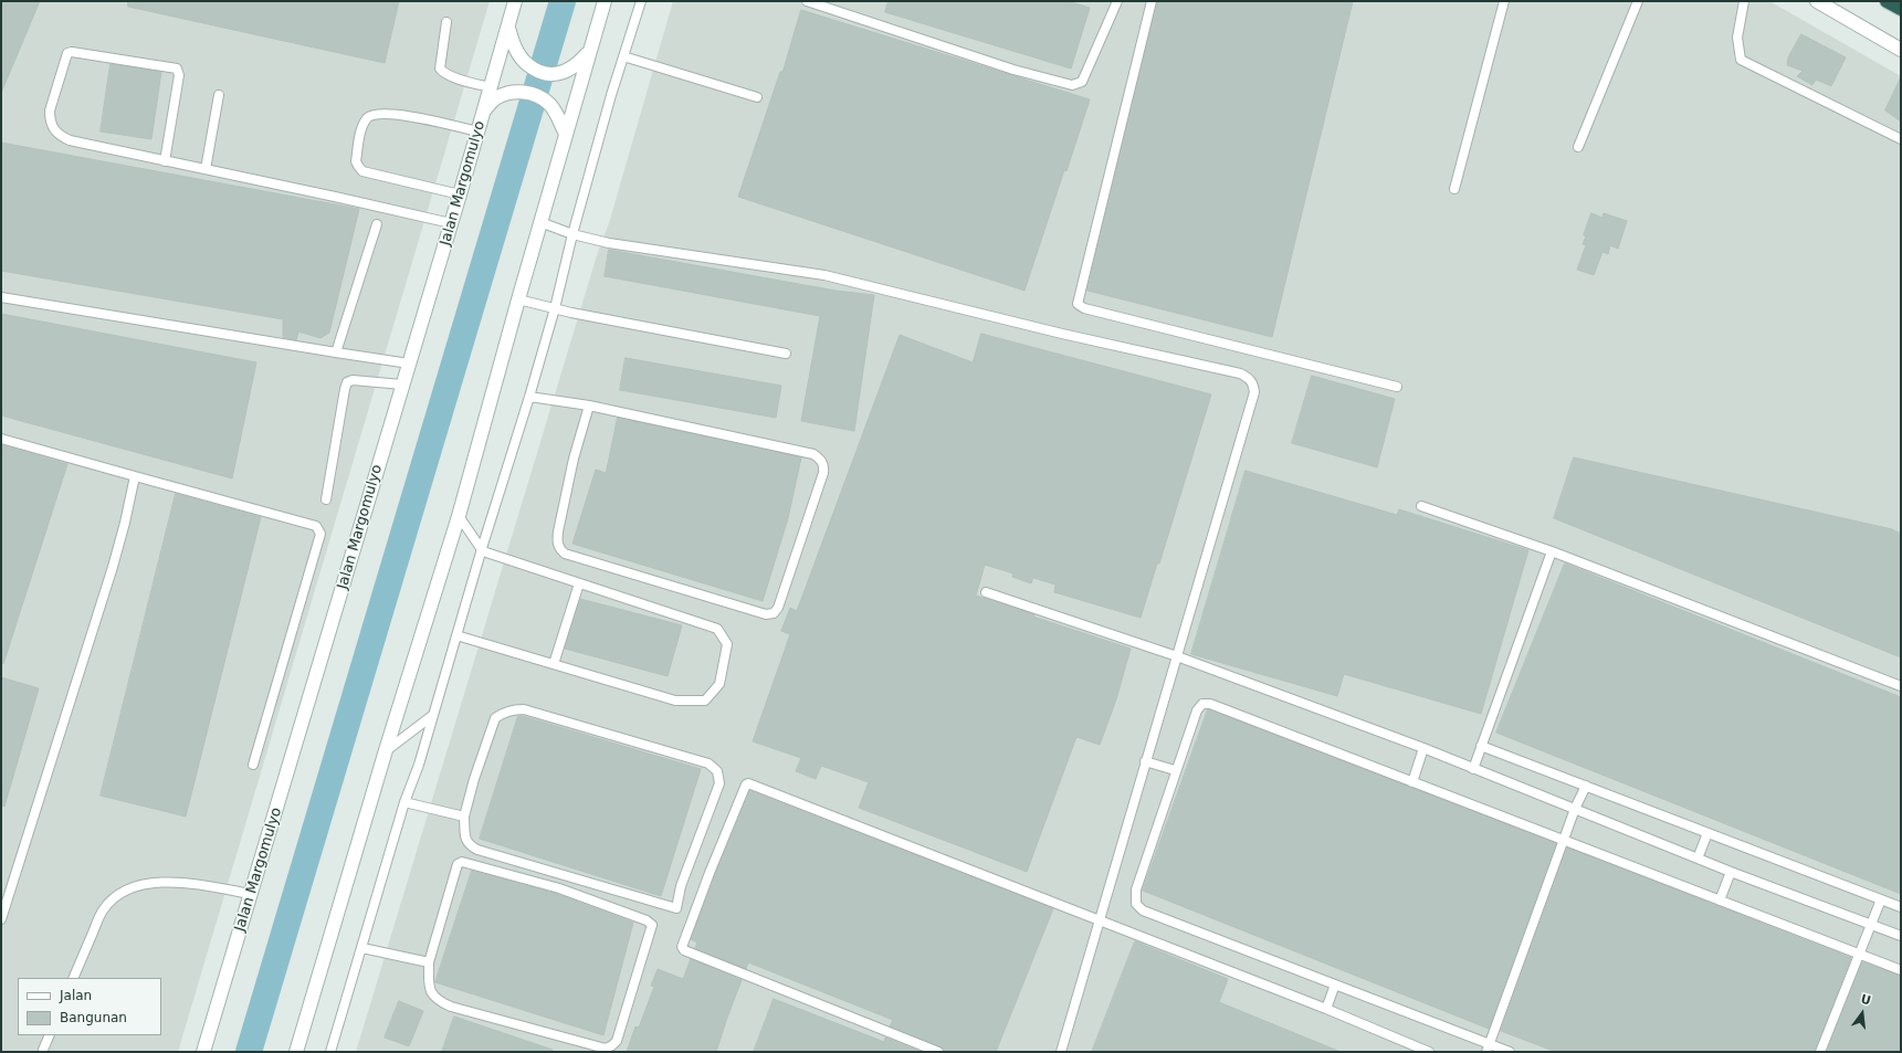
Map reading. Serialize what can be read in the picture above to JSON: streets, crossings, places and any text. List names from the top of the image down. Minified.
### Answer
{"streets":{"main road":["Jalan Margomulyo"]},"legend":["Jalan","Bangunan"],"north":"top"}
